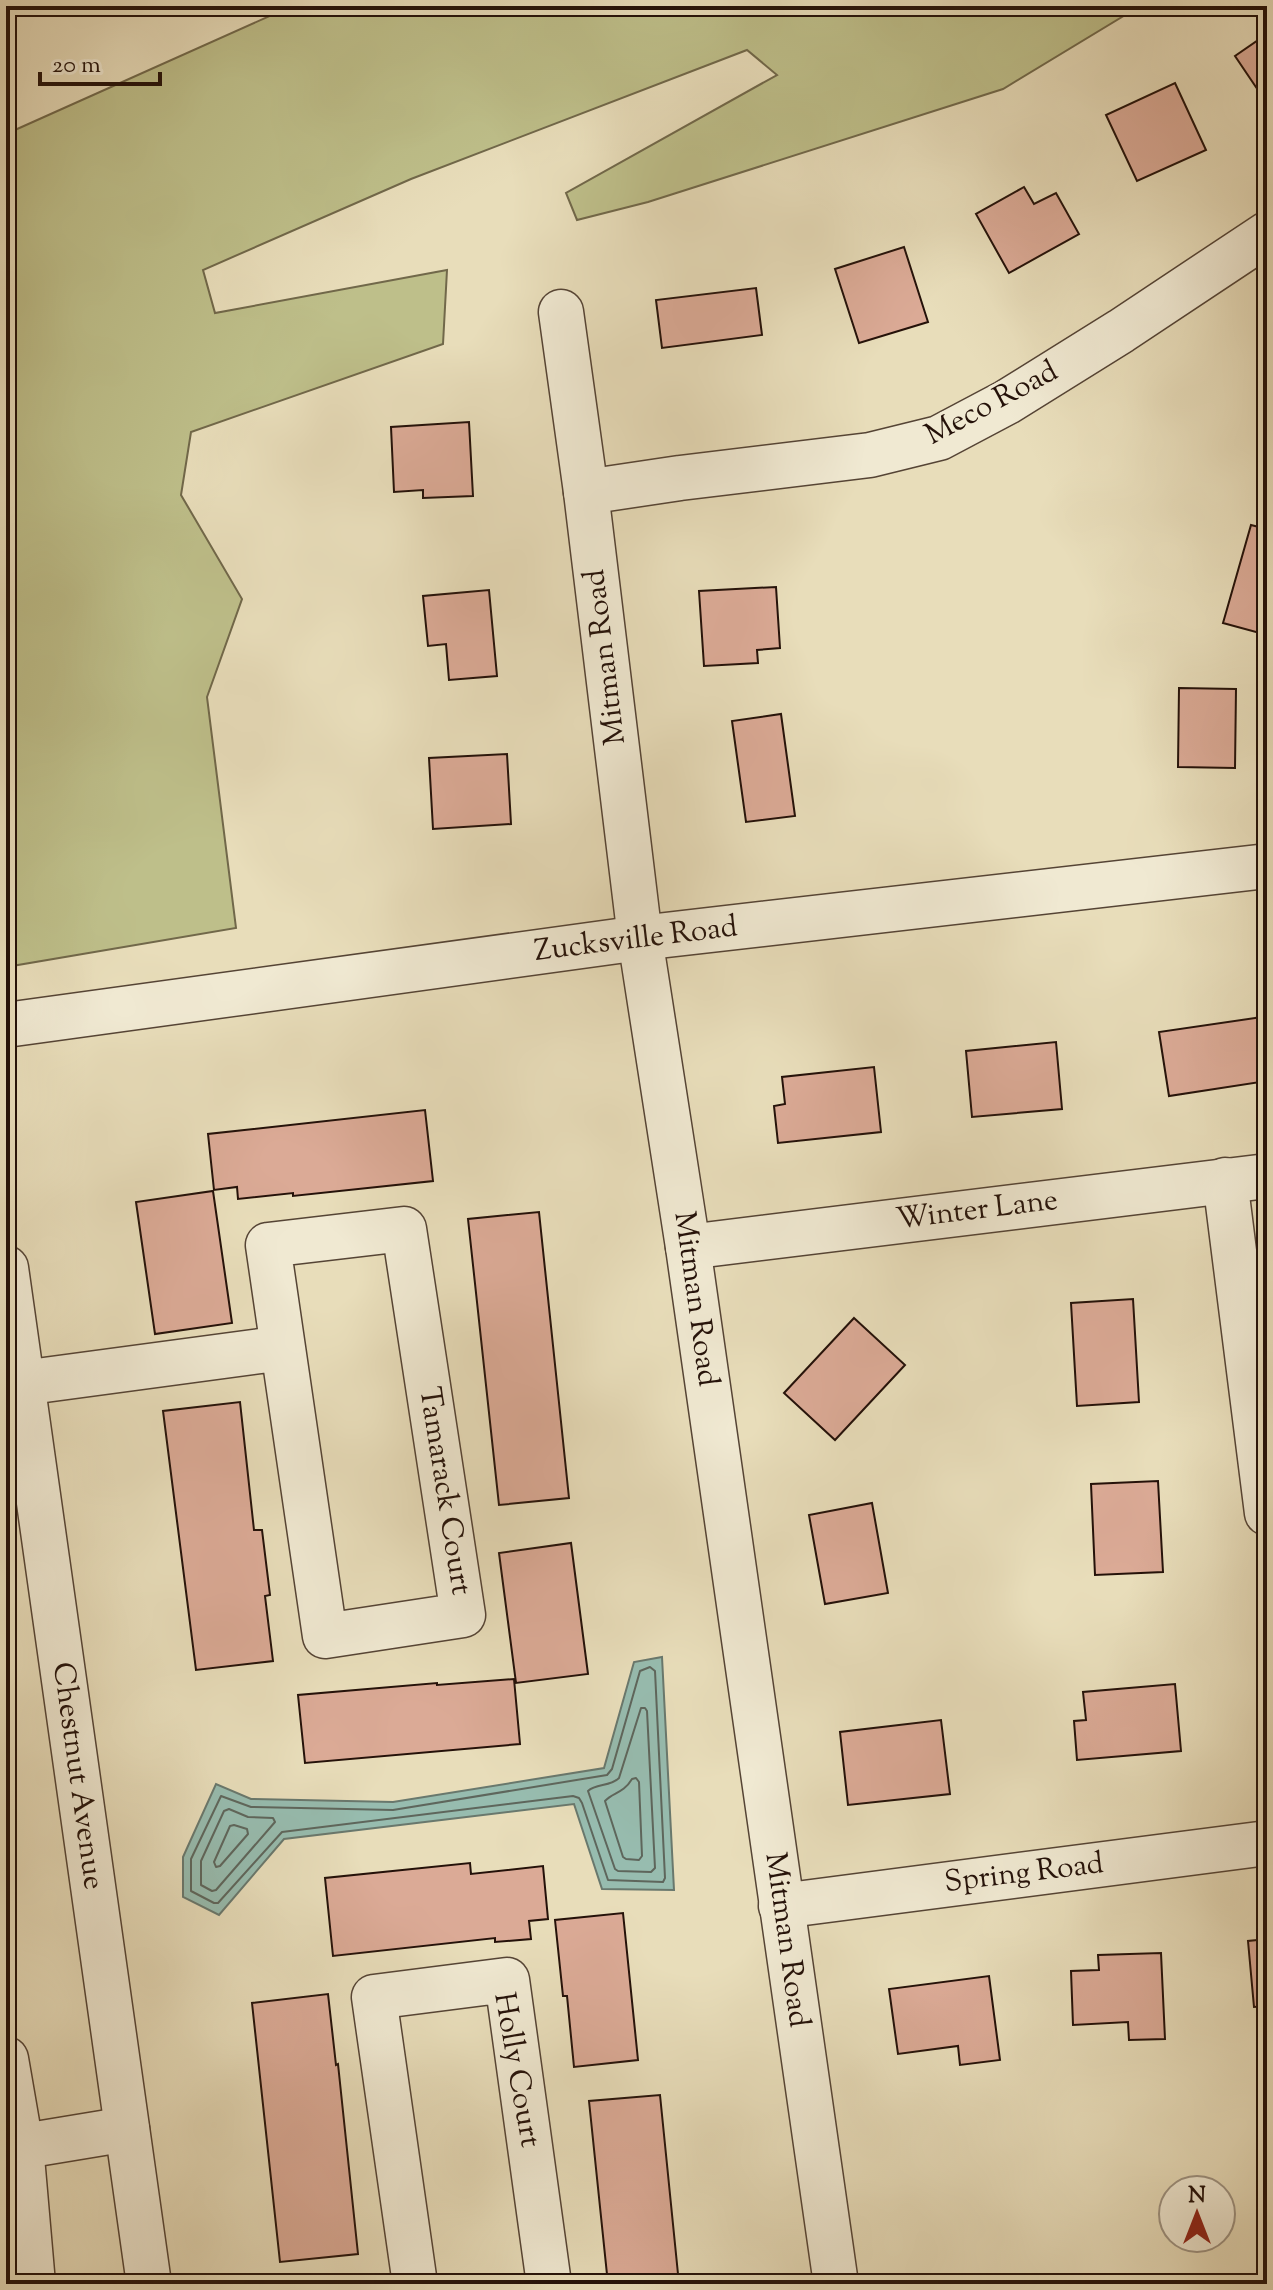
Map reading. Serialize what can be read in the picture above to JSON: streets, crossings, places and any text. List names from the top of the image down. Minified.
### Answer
{"streets":{"street":["Meco Road","Mitman Road","Zucksville Road","Winter Lane","Tamarack Court","Chestnut Avenue","Spring Road","Holly Court"]},"crossings":[["Meco Road","Mitman Road"],["Mitman Road","Zucksville Road"],["Mitman Road","Winter Lane"],["Mitman Road","Spring Road"]],"scale_bar":"20 m","north":"top"}
